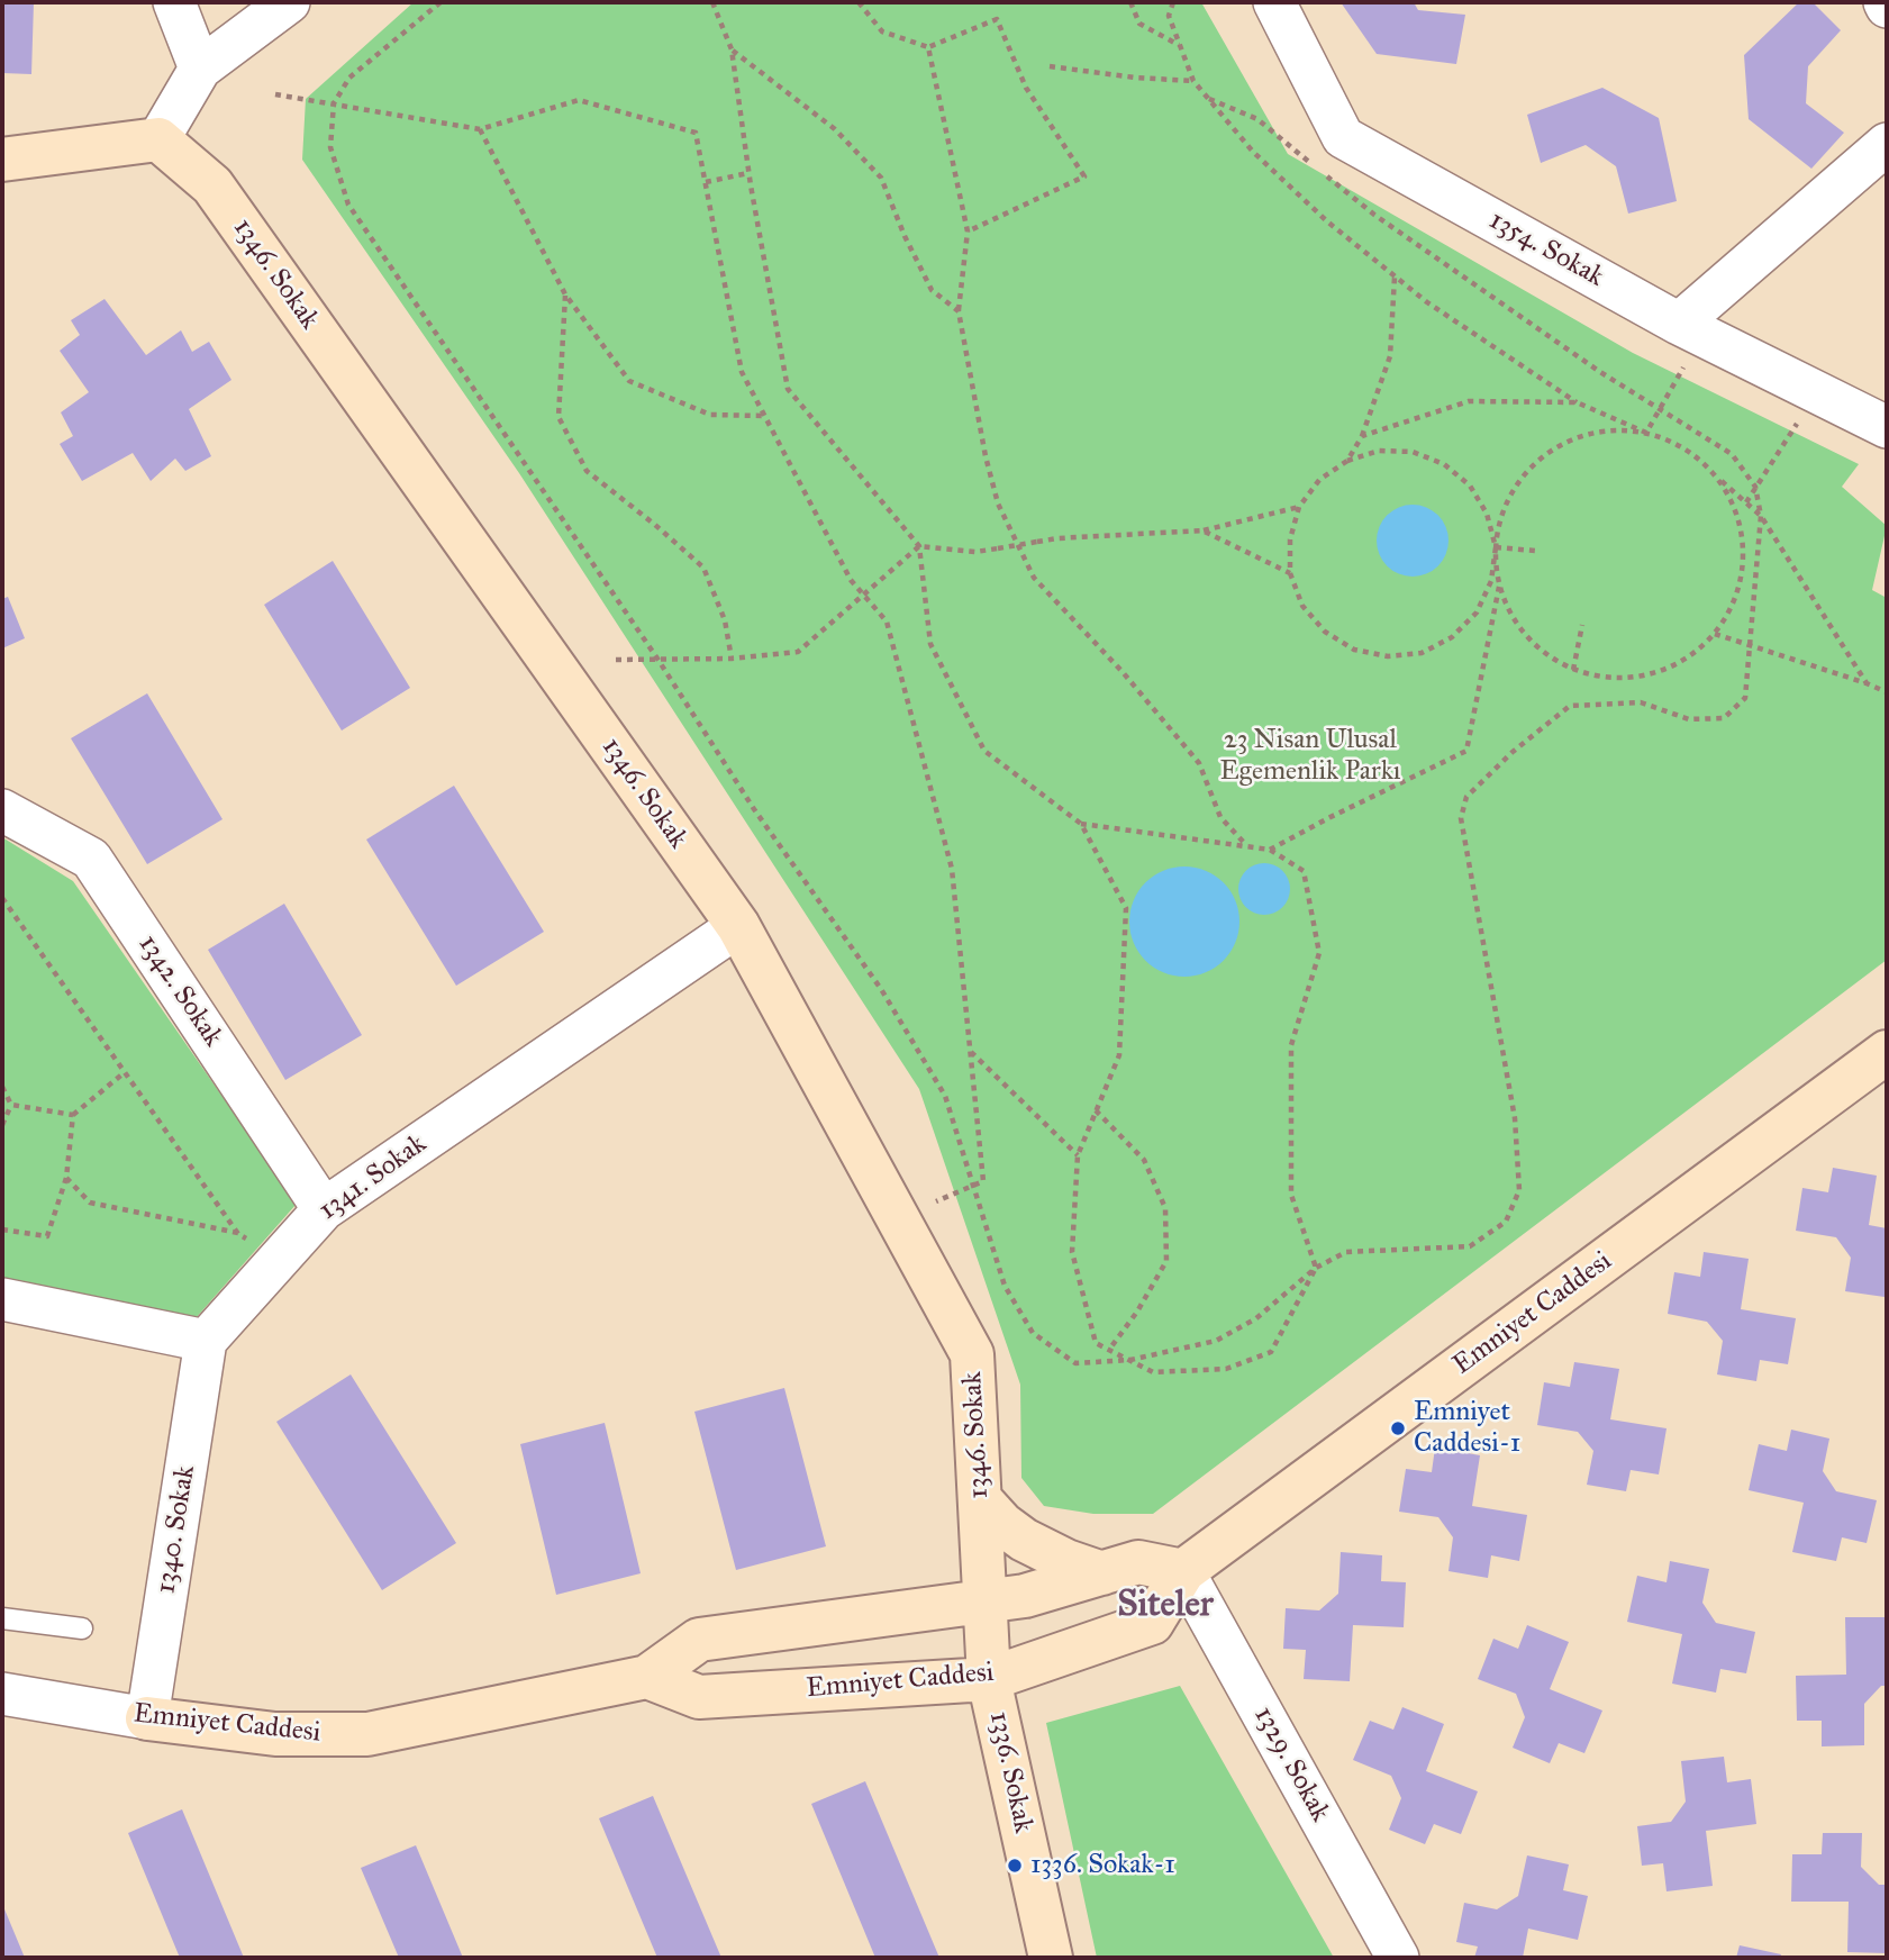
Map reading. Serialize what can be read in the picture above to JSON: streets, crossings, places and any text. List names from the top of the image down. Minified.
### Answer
{"streets":{"street":["1354. Sokak","1346. Sokak","1342. Sokak","1341. Sokak","Emniyet Caddesi","1340. Sokak","1329. Sokak","1336. Sokak"]},"crossings":[["1346. Sokak","1341. Sokak"],["1346. Sokak","Emniyet Caddesi"],["1346. Sokak","1336. Sokak"],["1342. Sokak","1341. Sokak"],["1341. Sokak","1340. Sokak"],["Emniyet Caddesi","1340. Sokak"],["Emniyet Caddesi","1329. Sokak"],["Emniyet Caddesi","1336. Sokak"]],"districts":["Siteler"],"parks":["23 Nisan Ulusal Egemenlik Parkı"],"places":["Emniyet Caddesi-1","1336. Sokak-1"]}
